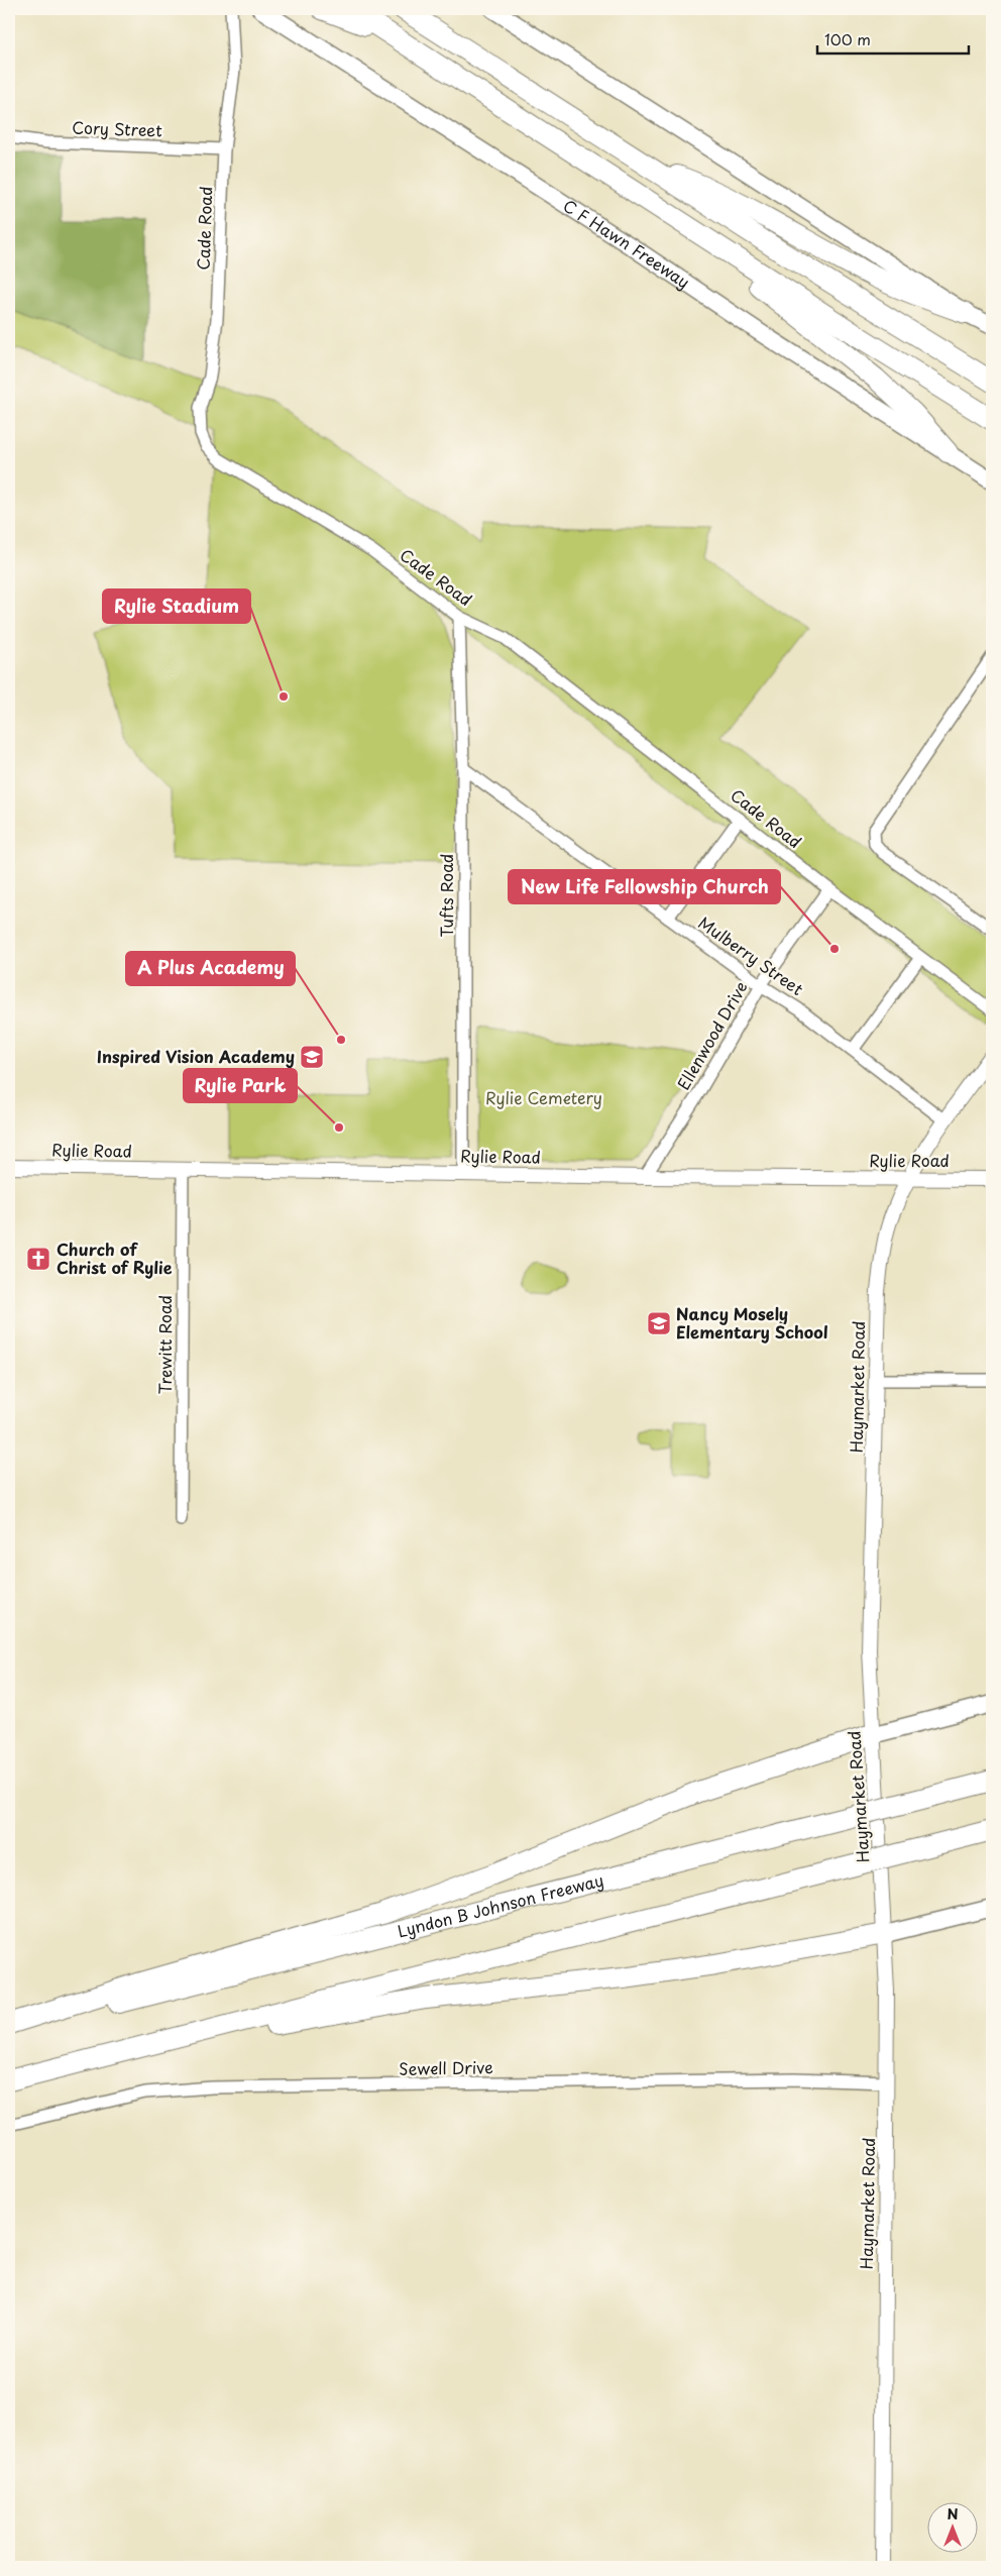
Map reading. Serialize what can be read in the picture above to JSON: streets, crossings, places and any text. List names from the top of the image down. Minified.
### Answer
{"streets":{"highway":["Lyndon B Johnson Freeway"],"main road":["C F Hawn Freeway"],"street":["Cory Street","Cade Road","Tufts Road","Mulberry Street","Ellenwood Drive","Rylie Road","Trewitt Road","Haymarket Road","Sewell Drive"]},"crossings":[["Cory Street","Cade Road"],["Cade Road","Tufts Road"],["Cade Road","Ellenwood Drive"],["Tufts Road","Mulberry Street"],["Tufts Road","Rylie Road"],["Mulberry Street","Ellenwood Drive"],["Mulberry Street","Haymarket Road"],["Ellenwood Drive","Rylie Road"],["Rylie Road","Trewitt Road"],["Rylie Road","Haymarket Road"],["Haymarket Road","Sewell Drive"]],"parks":["Rylie Cemetery"],"places":{"other":["Rylie Stadium","New Life Fellowship Church","A Plus Academy","Rylie Park"],"school or university":["Inspired Vision Academy","Nancy Mosely Elementary School"],"church":["Church of Christ of Rylie"]},"scale_bar":"100 m","north":"top"}
